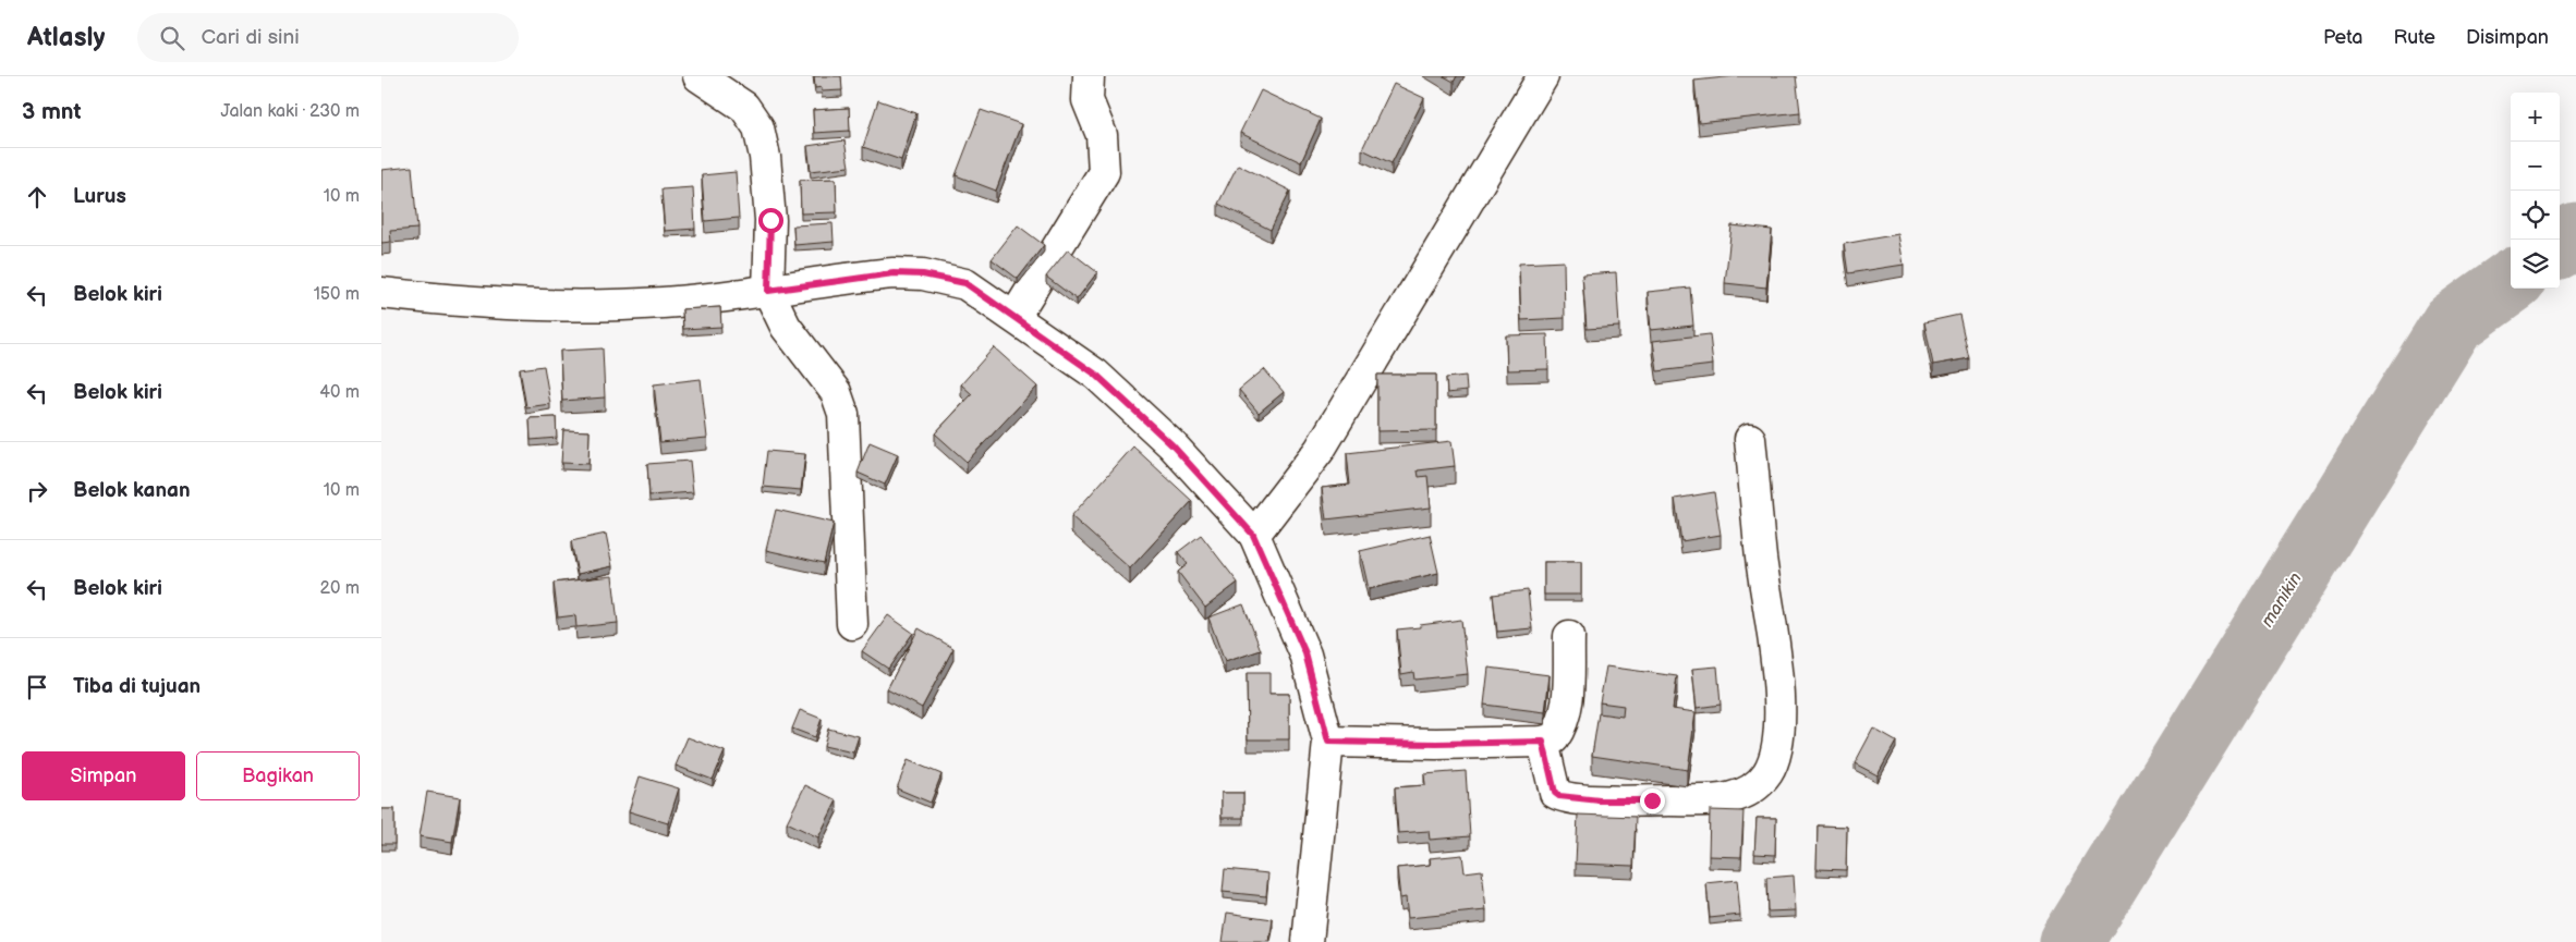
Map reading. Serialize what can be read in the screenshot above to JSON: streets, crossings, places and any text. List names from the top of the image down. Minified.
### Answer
{"water":["manikin"],"page":{"header":"Atlasly","search":"Cari di sini","nav":["Peta","Rute","Disimpan"],"heading":["3 mnt","Jalan kaki · 230 m"],"map_buttons":["+","−"],"list":[["Lurus","10 m"],["Belok kiri","150 m"],["Belok kiri","40 m"],["Belok kanan","10 m"],["Belok kiri","20 m"],"Tiba di tujuan"],"buttons":["Simpan","Bagikan"]}}
